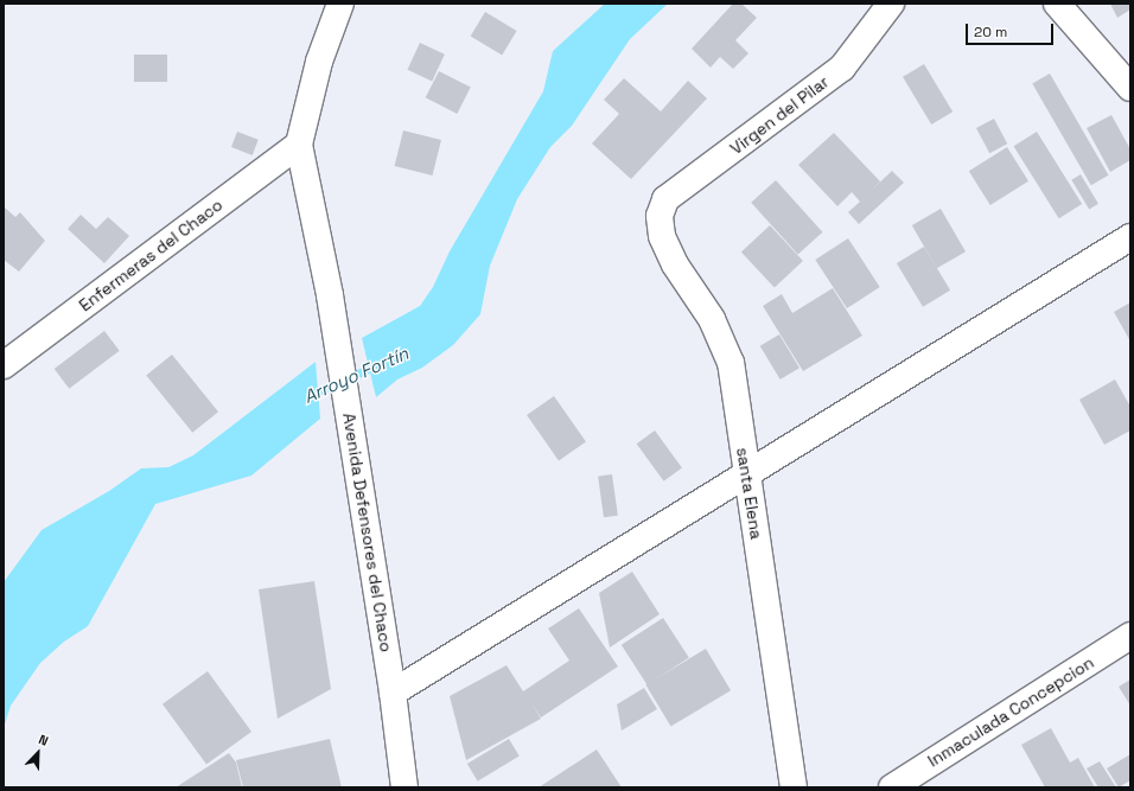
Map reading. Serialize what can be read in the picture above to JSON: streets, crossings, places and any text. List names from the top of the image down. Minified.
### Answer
{"streets":{"street":["Virgen del Pilar","Enfermeras del Chaco","santa Elena","Avenida Defensores del Chaco","Inmaculada Concepcion"]},"crossings":[["Virgen del Pilar","santa Elena"],["Enfermeras del Chaco","Avenida Defensores del Chaco"]],"water":["Arroyo Fortín"],"scale_bar":"20 m","north":"top right"}
